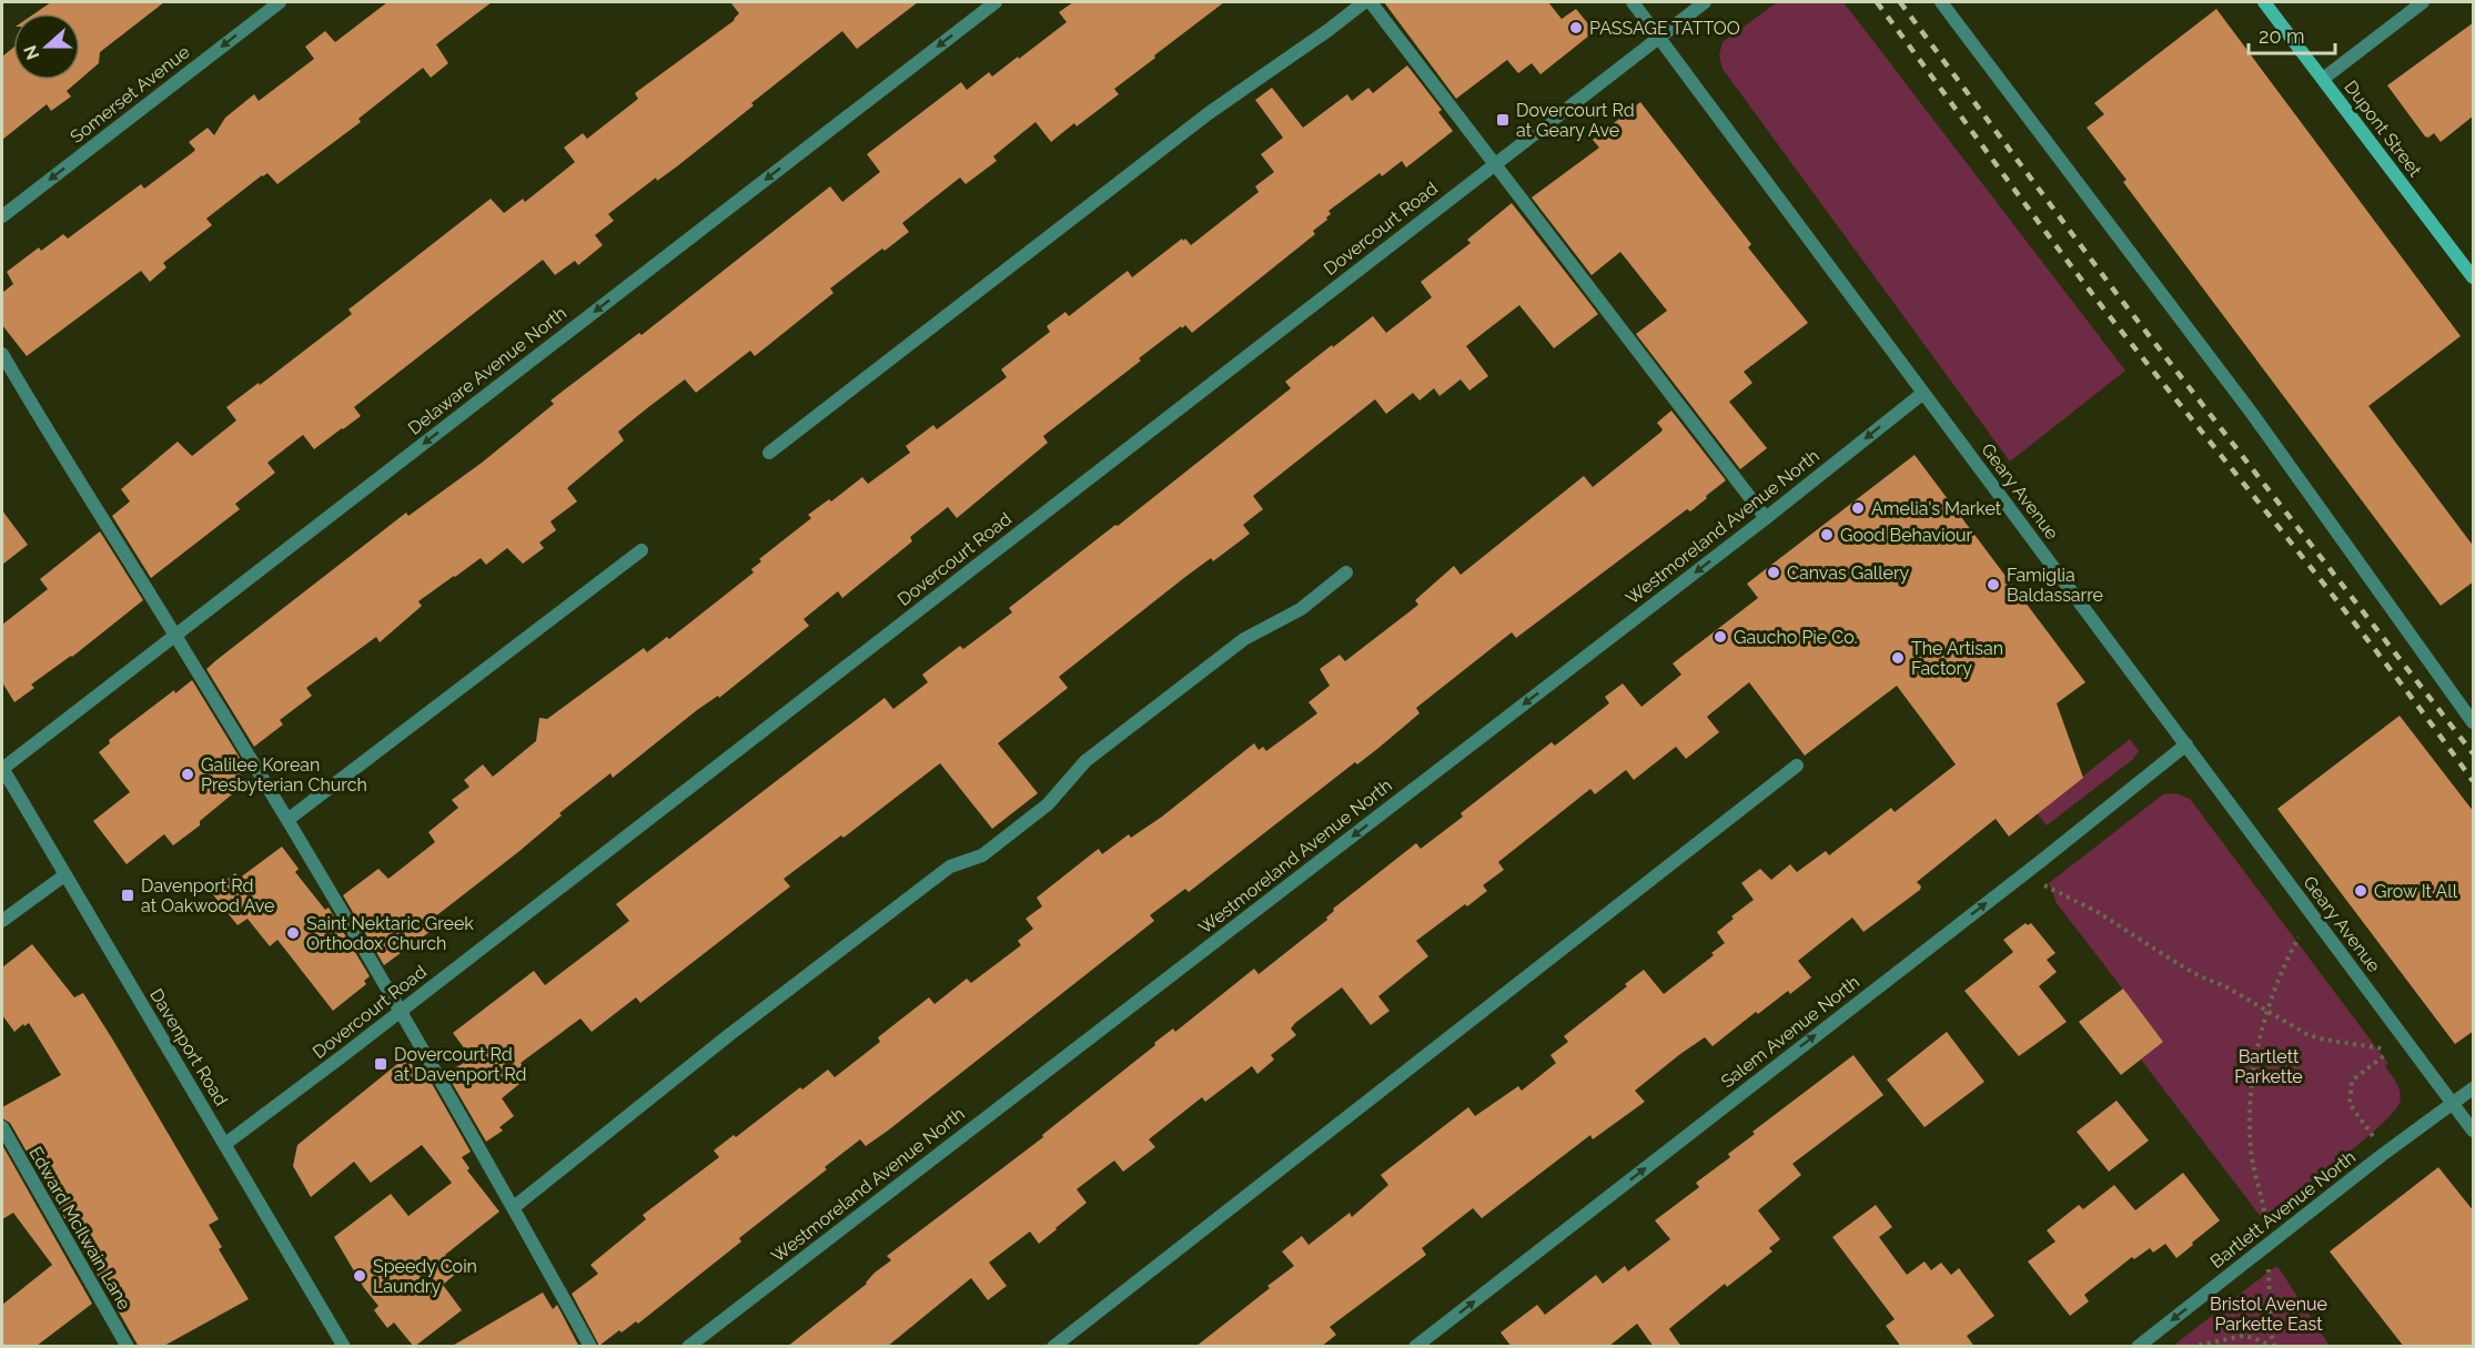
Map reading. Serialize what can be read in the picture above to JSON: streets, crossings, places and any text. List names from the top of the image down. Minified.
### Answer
{"streets":{"main road":["Dupont Street"],"street":["Somerset Avenue","Dovercourt Road","Delaware Avenue North","Geary Avenue","Westmoreland Avenue North","Salem Avenue North","Davenport Road","Bartlett Avenue North","Edward McIlwain Lane"]},"crossings":[["Dovercourt Road","Geary Avenue"],["Dovercourt Road","Davenport Road"],["Delaware Avenue North","Davenport Road"],["Geary Avenue","Westmoreland Avenue North"],["Geary Avenue","Salem Avenue North"],["Geary Avenue","Bartlett Avenue North"]],"one_way":["Somerset Avenue","Delaware Avenue North","Westmoreland Avenue North","Salem Avenue North","Bartlett Avenue North"],"parks":["Bartlett Parkette","Bristol Avenue Parkette East"],"places":{"other":["PASSAGE TATTOO","Amelia's Market","Good Behaviour","Canvas Gallery","Famiglia Baldassarre","Gaucho Pie Co.","The Artisan Factory","Galilee Korean Presbyterian Church","Grow It All","Saint Nektaric Greek Orthodox Church","Speedy Coin Laundry"],"transit":["Dovercourt Rd at Geary Ave","Davenport Rd at Oakwood Ave","Dovercourt Rd at Davenport Rd"]},"scale_bar":"20 m","north":"left"}
